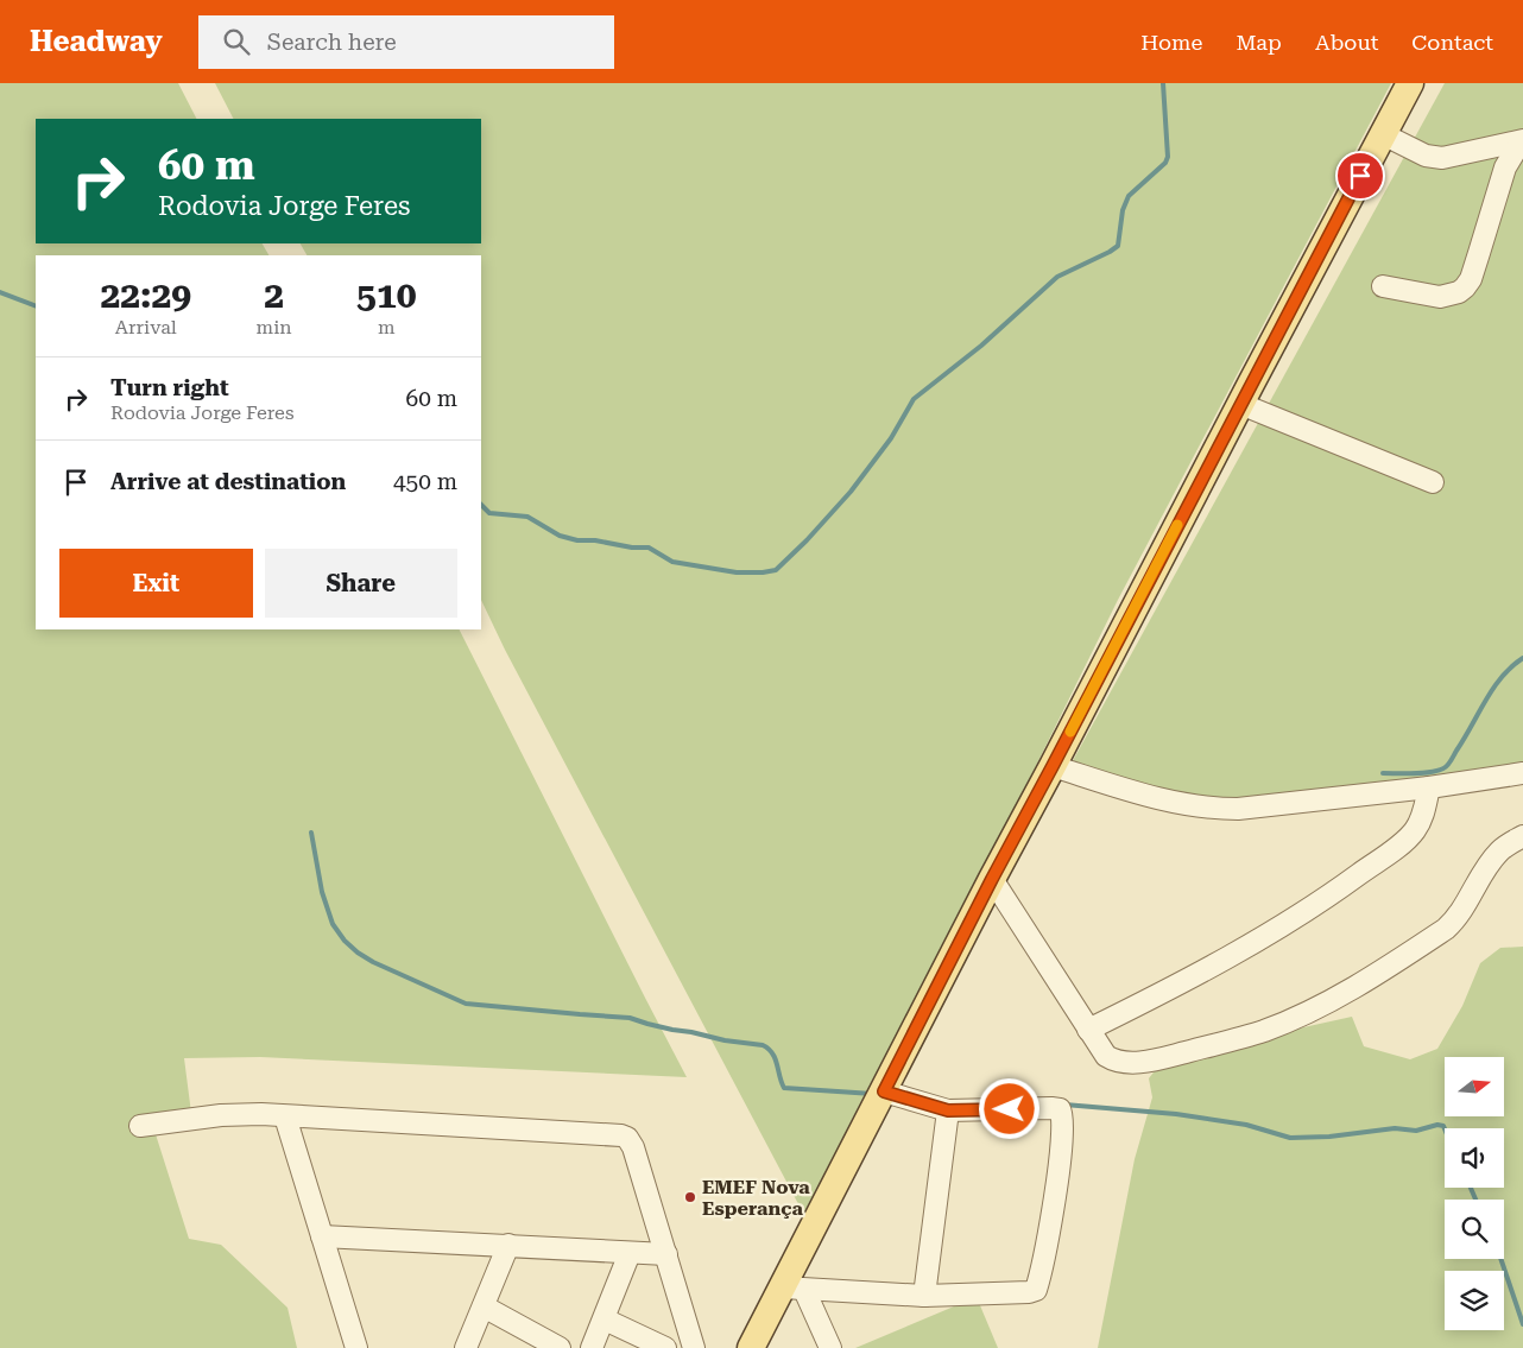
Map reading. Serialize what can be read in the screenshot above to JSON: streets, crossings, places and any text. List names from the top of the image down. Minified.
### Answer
{"places":["EMEF Nova Esperança"],"north":"right","page":{"header":"Headway","search":"Search here","nav":["Home","Map","About","Contact"],"turn":["60 m","Rodovia Jorge Feres"],"eta":["22:29","Arrival","2","min","510","m"],"list":[{"name":"Turn right","note":"Rodovia Jorge Feres","value":"60 m"},{"name":"Arrive at destination","value":"450 m"}],"buttons":["Exit","Share"]}}
